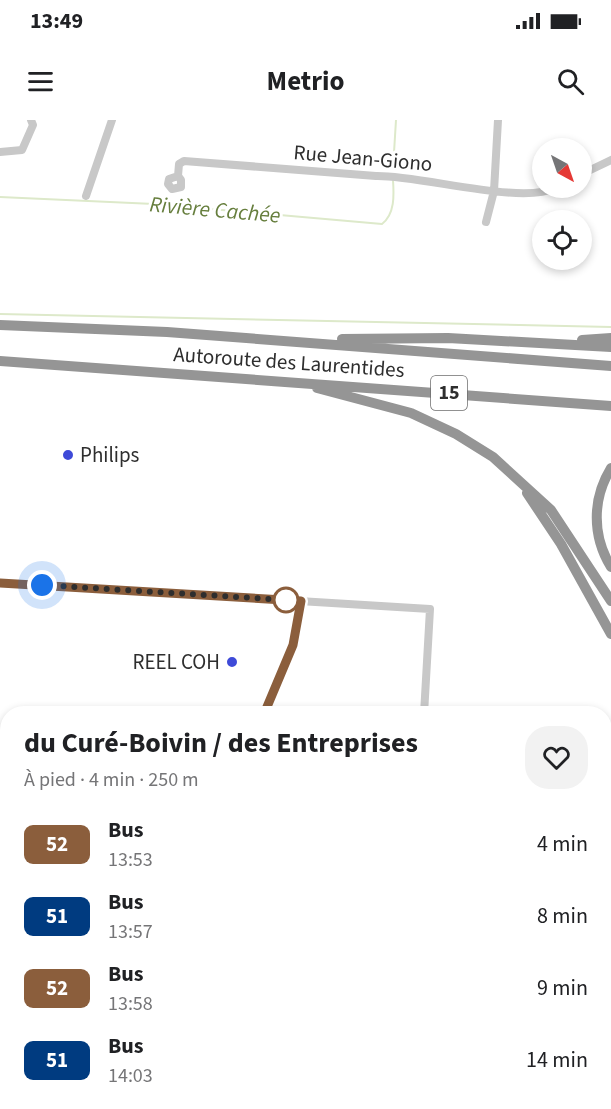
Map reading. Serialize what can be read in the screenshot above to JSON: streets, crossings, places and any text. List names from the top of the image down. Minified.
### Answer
{"streets":{"highway":["Autoroute des Laurentides","15"],"street":["Rue Jean-Giono"]},"water":["Rivière Cachée"],"places":["Philips","REEL COH"],"lines":["bus line 52"],"north":"bottom right","page":{"status":"13:49","header":"Metrio","heading":["du Curé-Boivin / des Entreprises","À pied · 4 min · 250 m"],"list":[{"mark":"52","name":"Bus","note":"13:53","value":"4 min"},{"mark":"51","name":"Bus","note":"13:57","value":"8 min"},{"mark":"52","name":"Bus","note":"13:58","value":"9 min"},{"mark":"51","name":"Bus","note":"14:03","value":"14 min"}]}}
